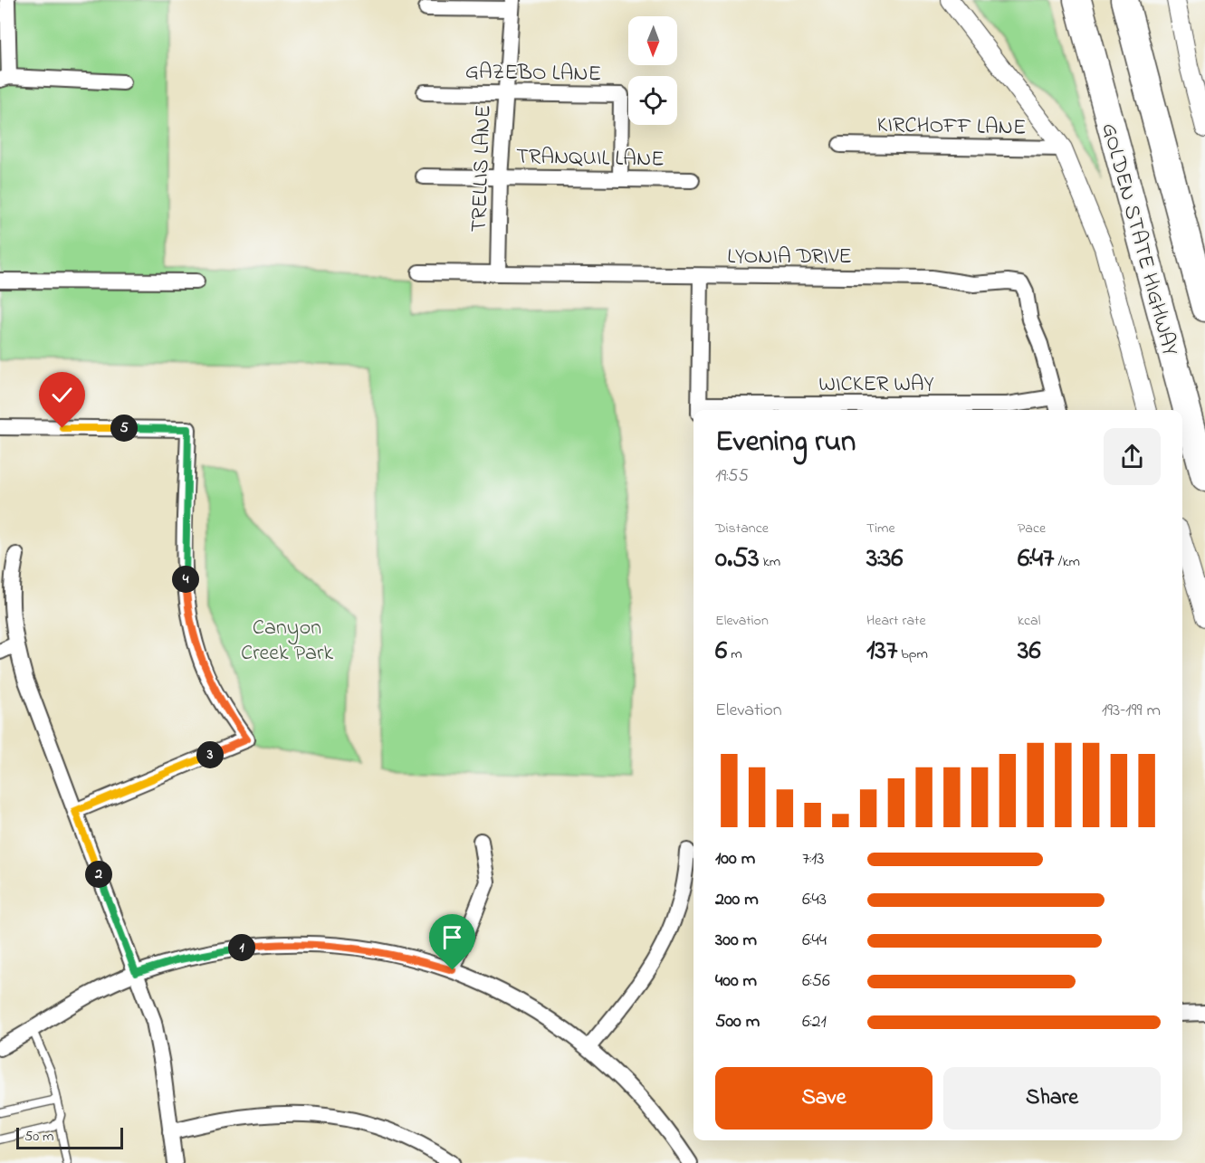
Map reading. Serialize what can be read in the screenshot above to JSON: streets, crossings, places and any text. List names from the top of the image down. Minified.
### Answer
{"streets":{"highway":["GOLDEN STATE HIGHWAY"],"street":["GAZEBO LANE","KIRCHOFF LANE","TRANQUIL LANE","TRELLIS LANE","LYONIA DRIVE","WICKER WAY"]},"crossings":[["GAZEBO LANE","TRANQUIL LANE"],["GAZEBO LANE","TRELLIS LANE"],["TRANQUIL LANE","TRELLIS LANE"],["TRELLIS LANE","LYONIA DRIVE"],["LYONIA DRIVE","WICKER WAY"]],"parks":["Canyon Creek Park"],"scale_bar":"50 m","north":"bottom","page":{"heading":["Evening run","19:55"],"pins":["5","4","3","2","1"],"stats":[["Distance","0.53 km"],["Time","3:36"],["Pace","6:47 /km"],["Elevation","6 m"],["Heart rate","137 bpm"],["kcal","36"]],"chart":["Elevation","193–199 m"],"list":[{"name":"100 m","note":"7:13"},{"name":"200 m","note":"6:43"},{"name":"300 m","note":"6:44"},{"name":"400 m","note":"6:56"},{"name":"500 m","note":"6:21"}],"buttons":["Save","Share"],"scale":"50 m"}}
